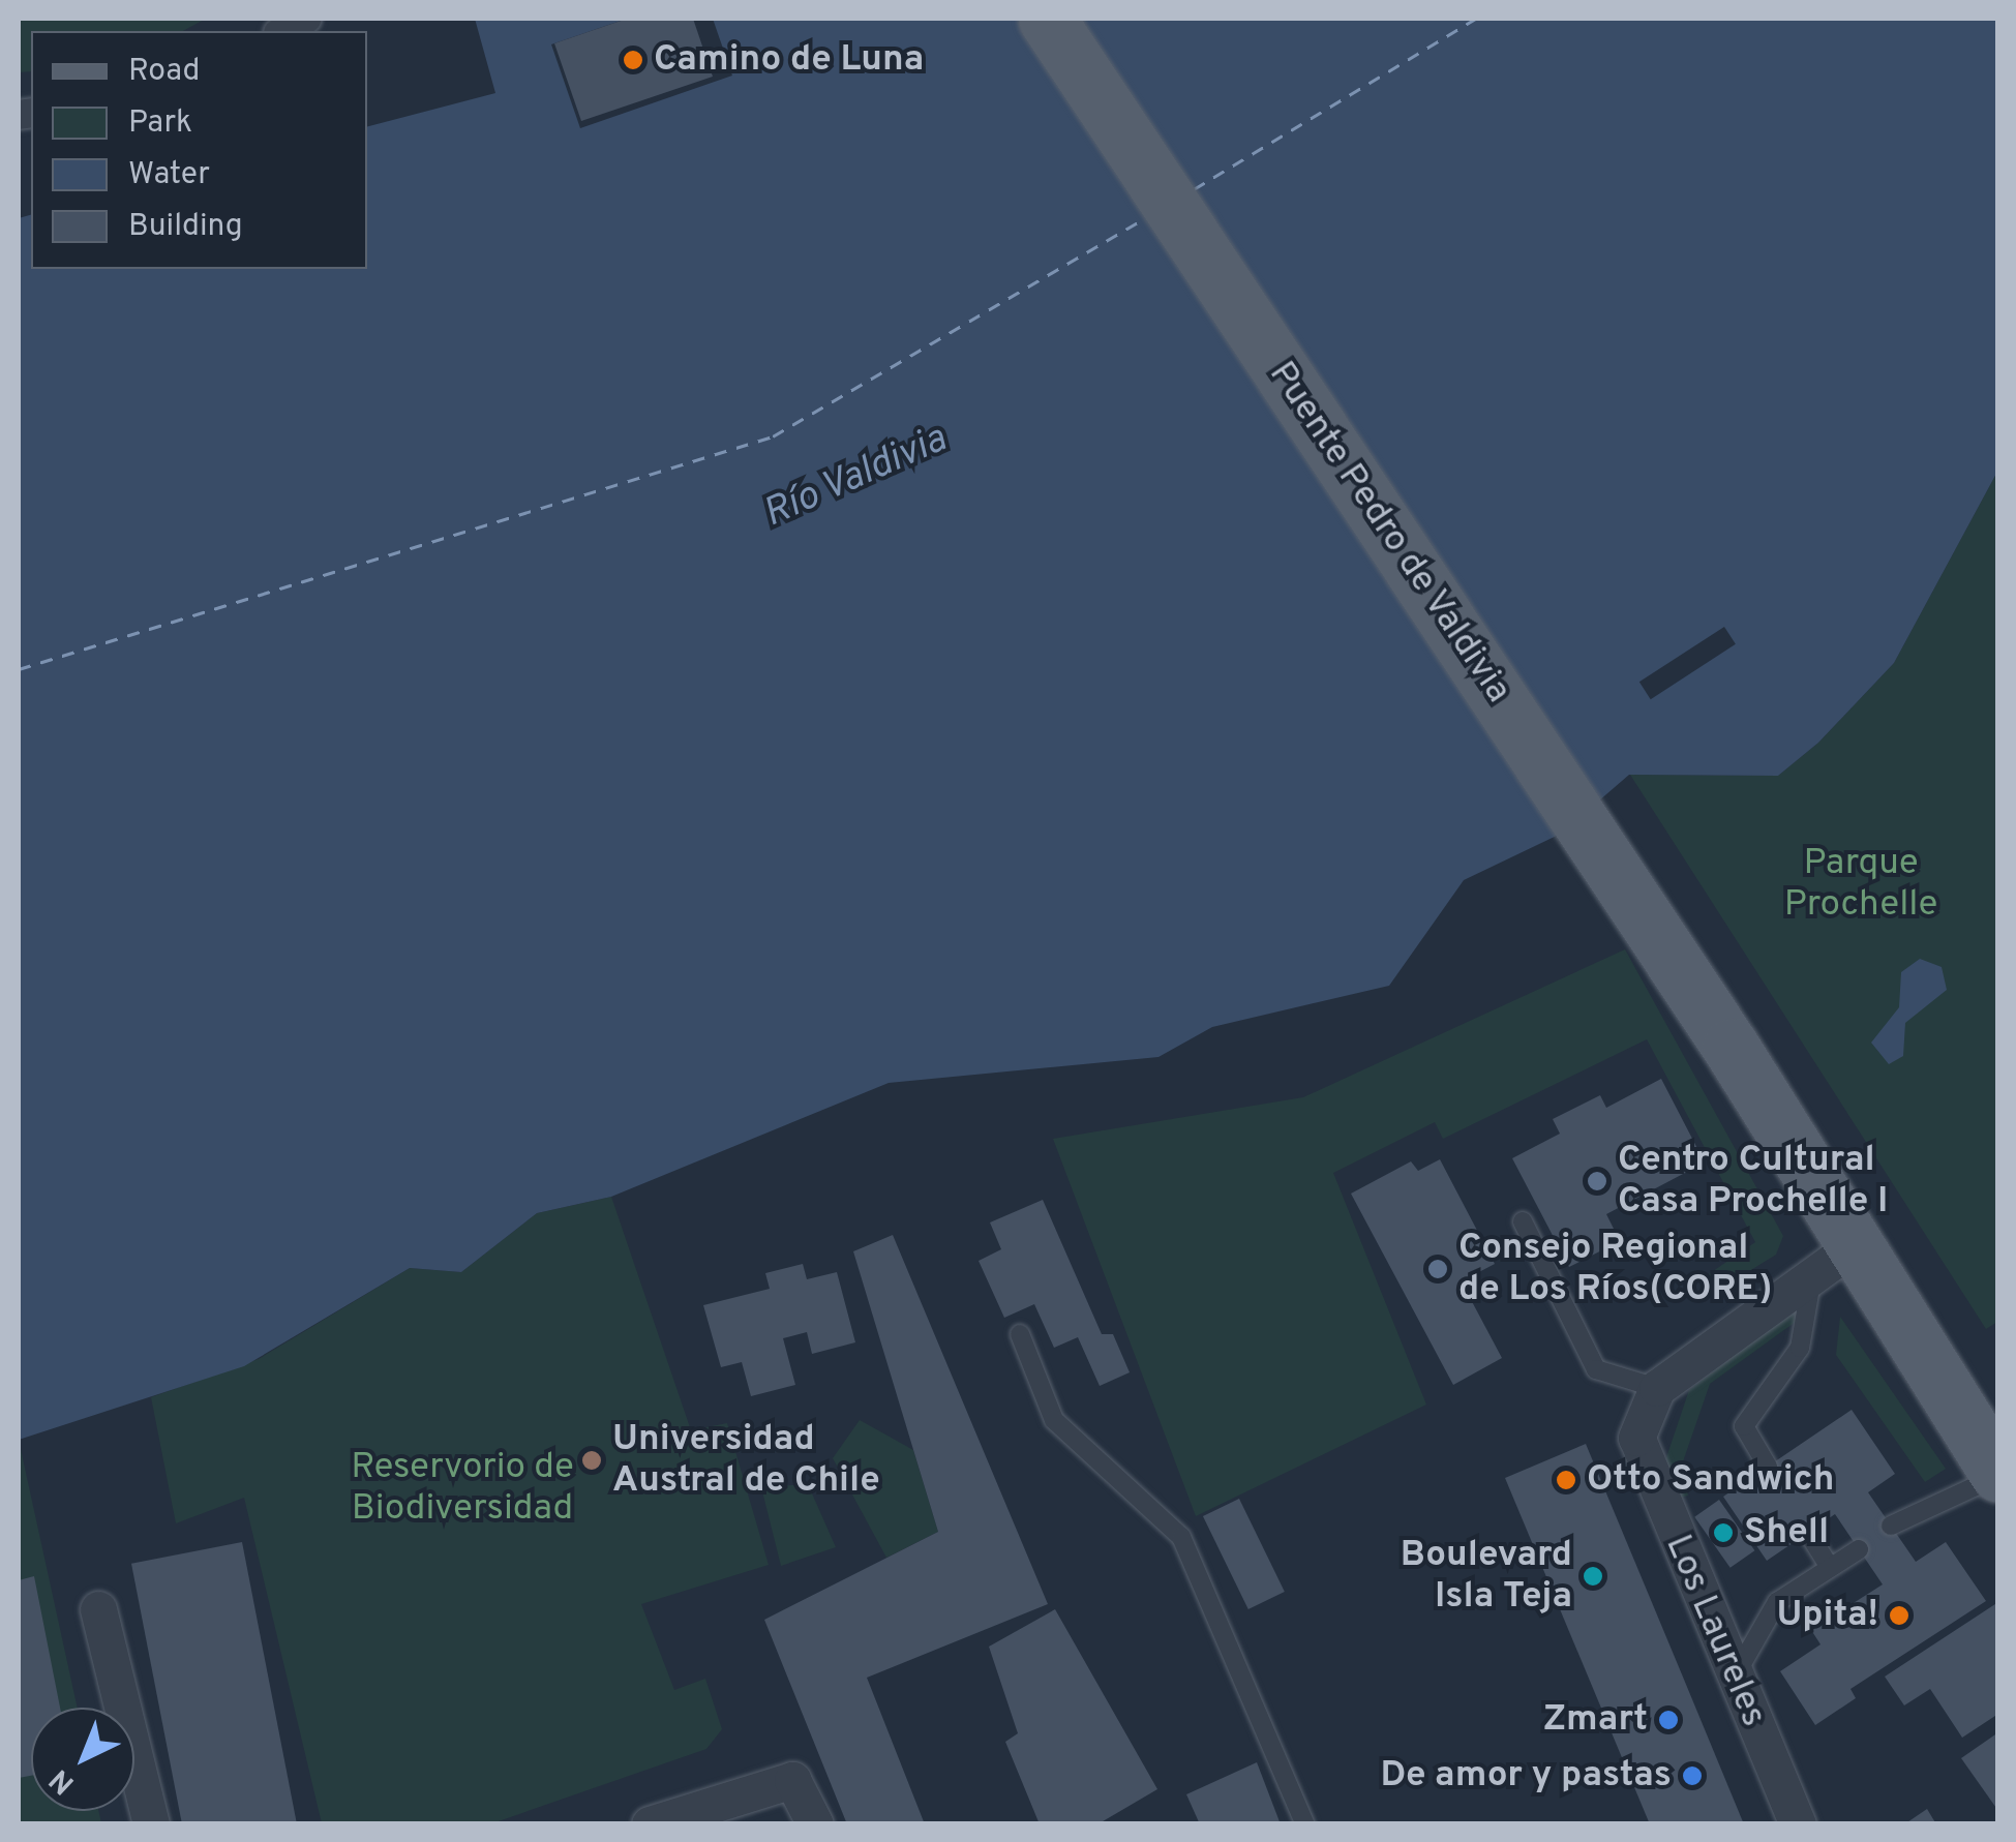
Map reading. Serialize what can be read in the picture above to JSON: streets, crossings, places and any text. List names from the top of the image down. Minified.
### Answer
{"streets":{"main road":["Puente Pedro de Valdivia"],"street":["Los Laureles"]},"water":["Río Valdivia"],"parks":["Parque Prochelle","Reservorio de Biodiversidad"],"places":["Camino de Luna","Centro Cultural Casa Prochelle I","Consejo Regional de Los Ríos(CORE)","Universidad Austral de Chile","Otto Sandwich","Shell","Boulevard Isla Teja","Upita!","Zmart","De amor y pastas"],"legend":["Road","Park","Water","Building"],"north":"bottom left"}
